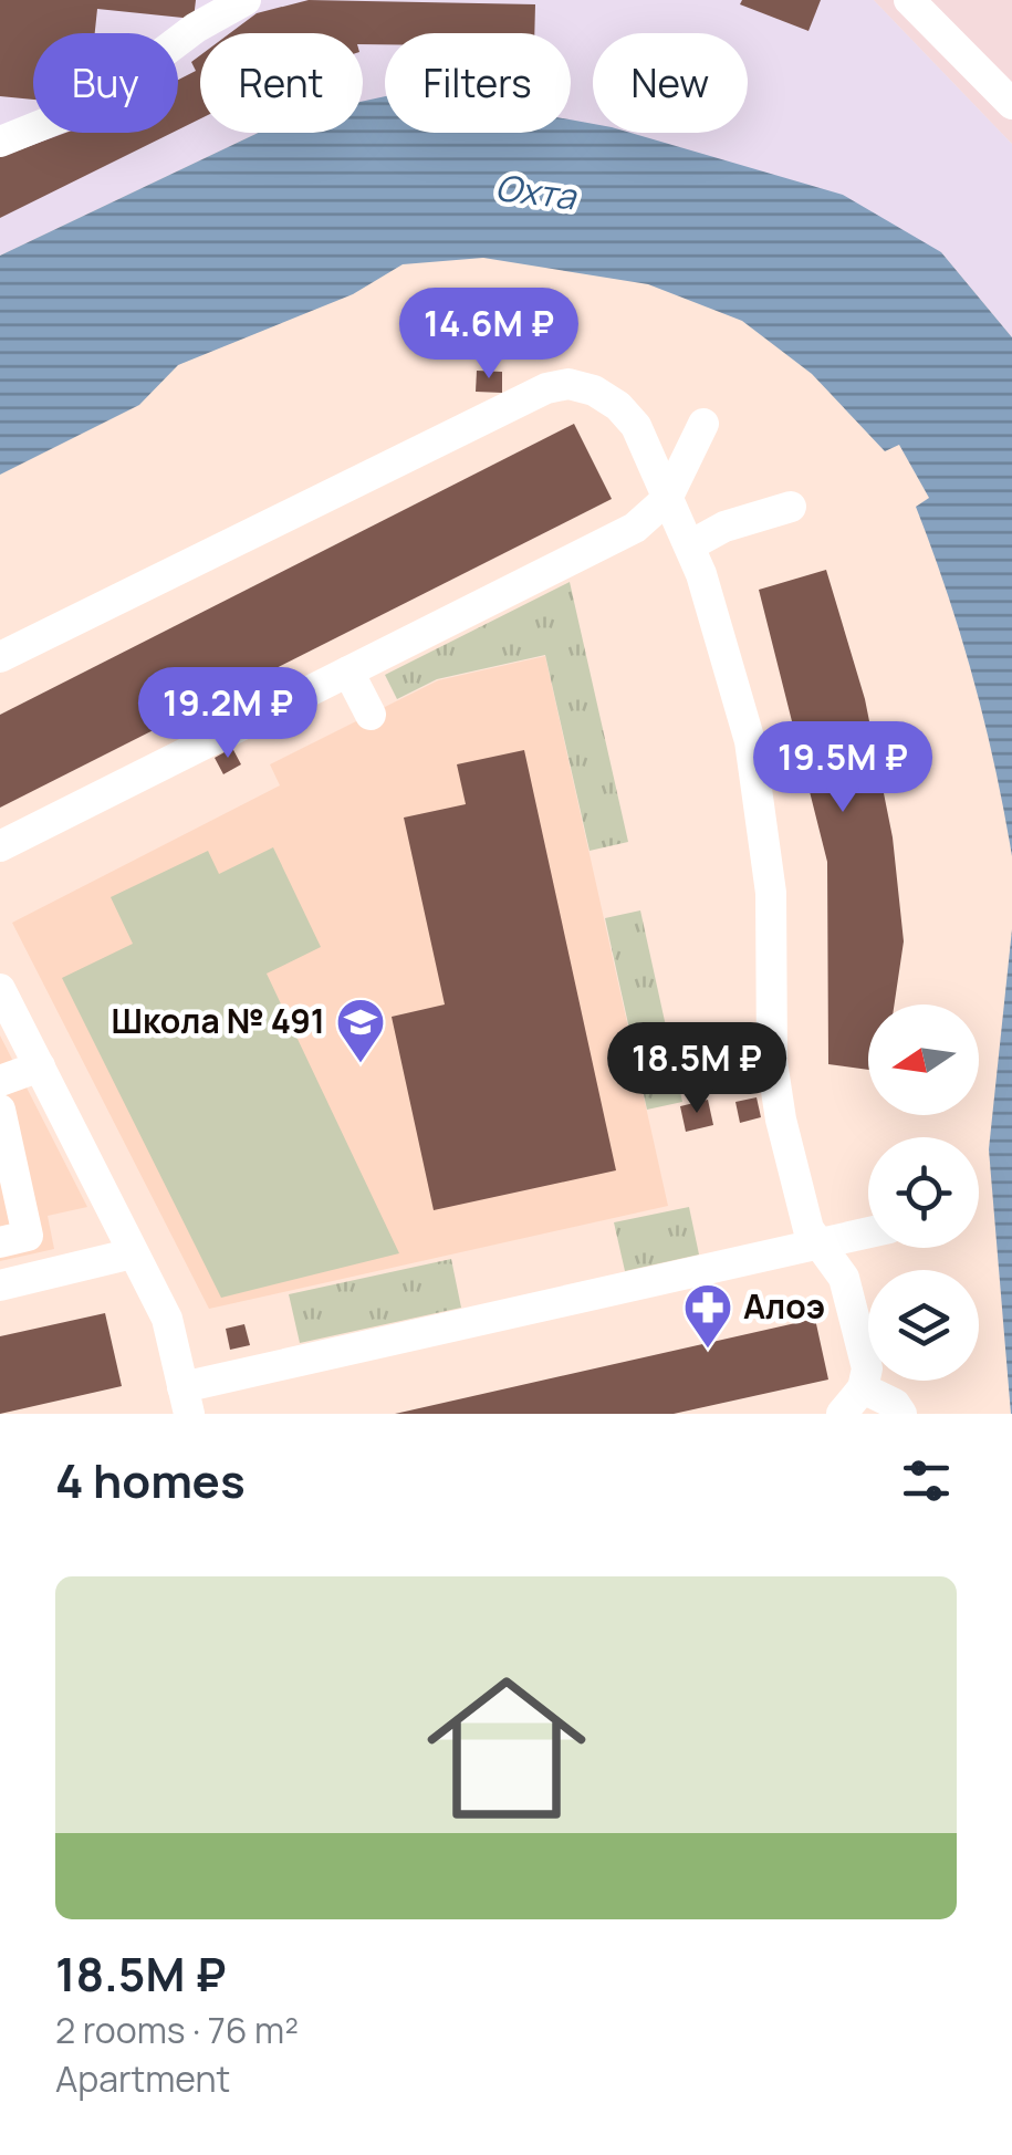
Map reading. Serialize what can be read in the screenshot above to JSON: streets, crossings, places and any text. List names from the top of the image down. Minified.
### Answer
{"water":["Охта"],"places":{"school or university":["Школа № 491"],"pharmacy":["Алоэ"]},"north":"left","page":{"chip":["Buy","Rent","Filters","New"],"price":["14.6M ₽","19.2M ₽","19.5M ₽","18.5M ₽"],"heading":"4 homes","list":[{"name":"18.5M ₽","note":"2 rooms · 76 m² · Apartment"}]}}
